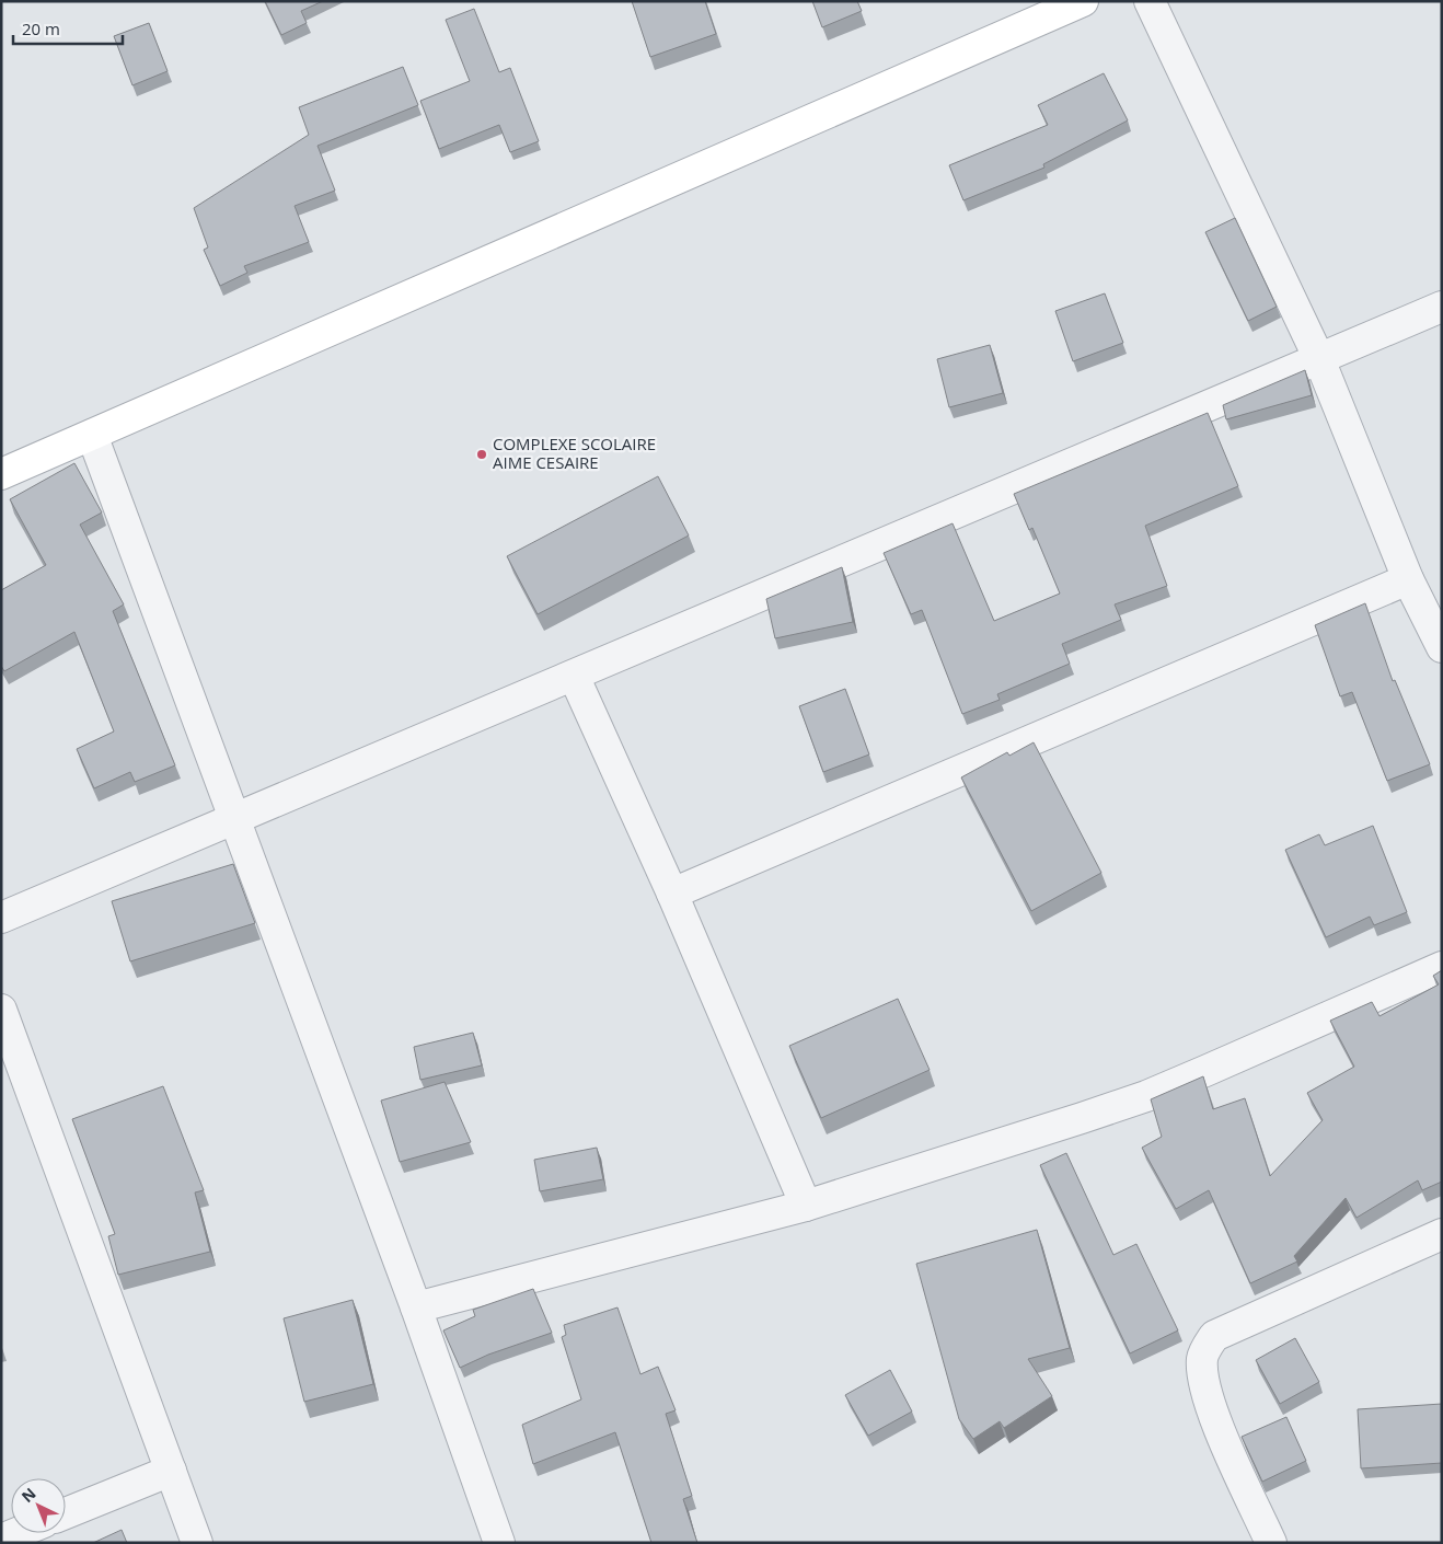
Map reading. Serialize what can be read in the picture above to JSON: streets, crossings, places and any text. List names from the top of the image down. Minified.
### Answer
{"places":["COMPLEXE SCOLAIRE AIME CESAIRE"],"scale_bar":"20 m","north":"top left"}
